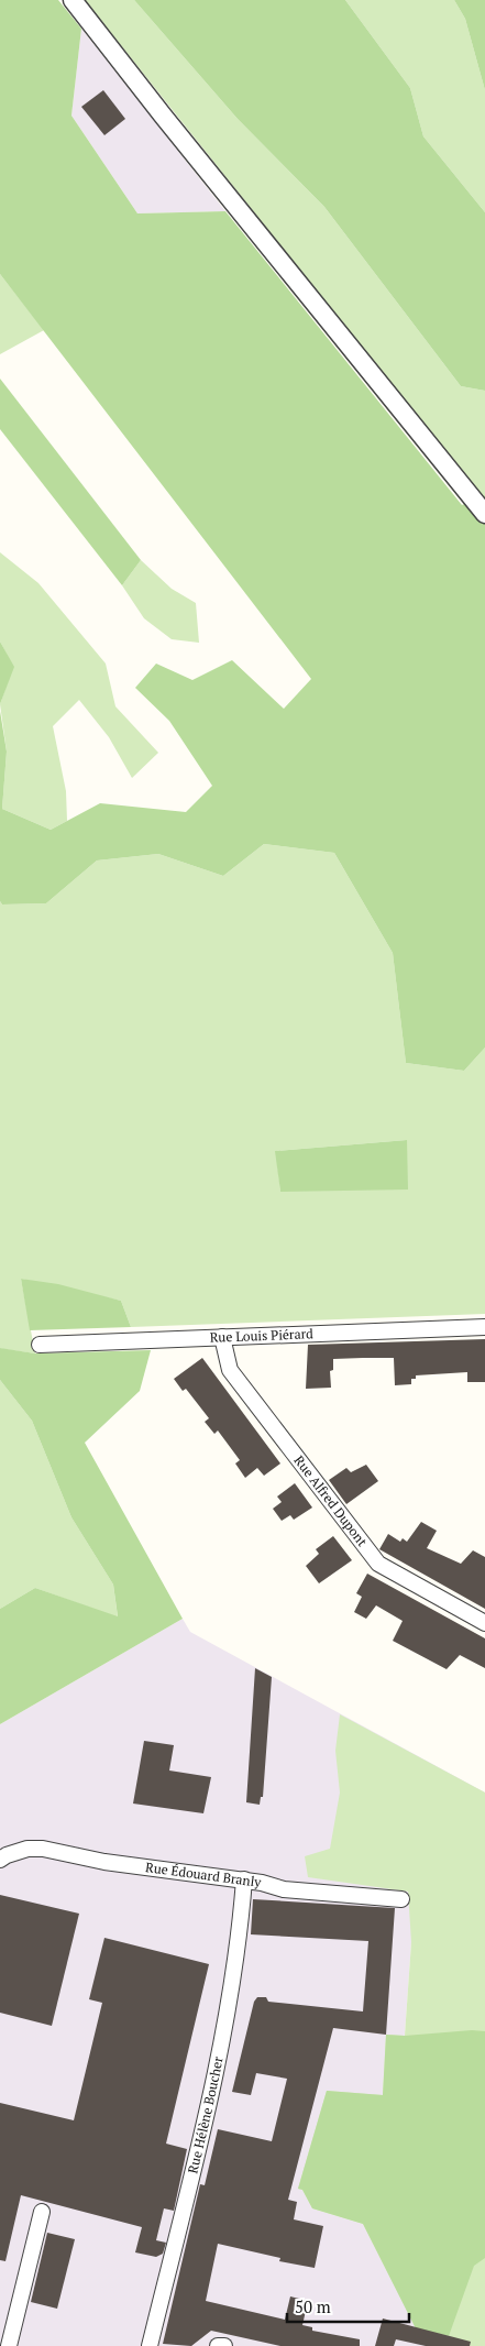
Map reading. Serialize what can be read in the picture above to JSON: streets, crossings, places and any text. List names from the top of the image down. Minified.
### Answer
{"streets":{"street":["Rue Louis Piérard","Rue Alfred Dupont","Rue Édouard Branly","Rue Hélène Boucher"]},"crossings":[["Rue Louis Piérard","Rue Alfred Dupont"],["Rue Édouard Branly","Rue Hélène Boucher"]],"scale_bar":"50 m"}
